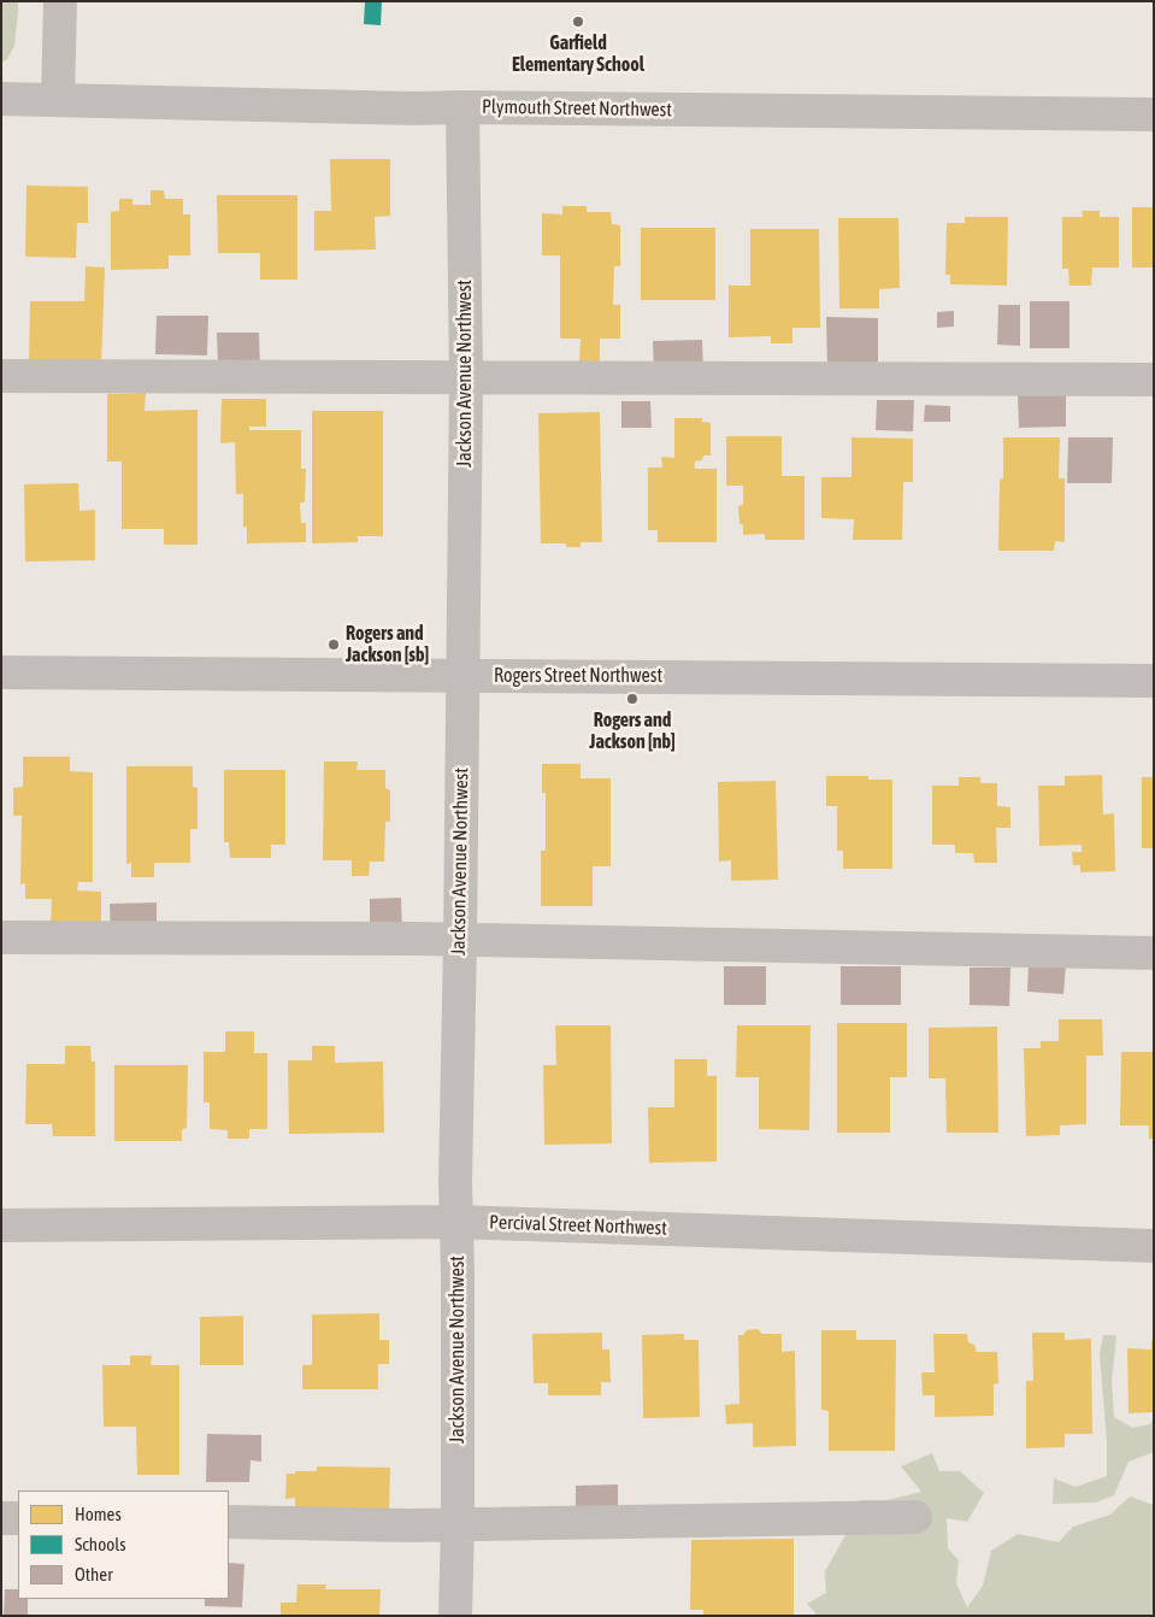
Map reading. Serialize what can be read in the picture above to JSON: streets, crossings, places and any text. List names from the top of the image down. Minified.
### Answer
{"streets":{"street":["Plymouth Street Northwest","Jackson Avenue Northwest","Rogers Street Northwest","Percival Street Northwest"]},"crossings":[["Plymouth Street Northwest","Jackson Avenue Northwest"],["Jackson Avenue Northwest","Rogers Street Northwest"],["Jackson Avenue Northwest","Percival Street Northwest"]],"places":["Garfield Elementary School","Rogers and Jackson [sb]","Rogers and Jackson [nb]"],"legend":["Homes","Schools","Other"]}
